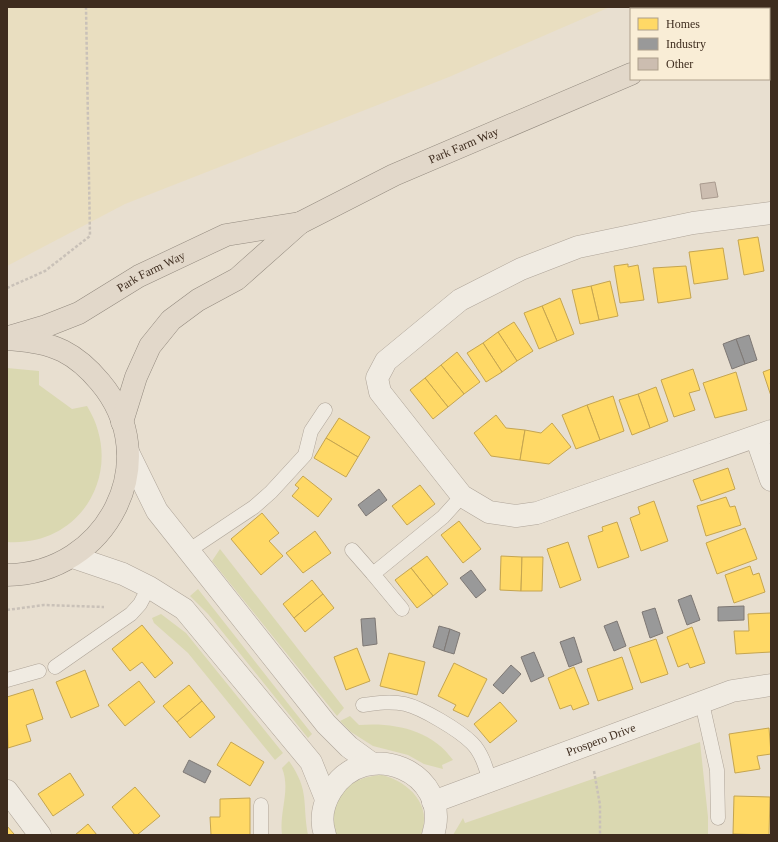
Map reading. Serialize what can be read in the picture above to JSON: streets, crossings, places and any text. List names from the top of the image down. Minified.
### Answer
{"streets":{"highway":["Park Farm Way"],"street":["Prospero Drive"]},"legend":["Homes","Industry","Other"]}
